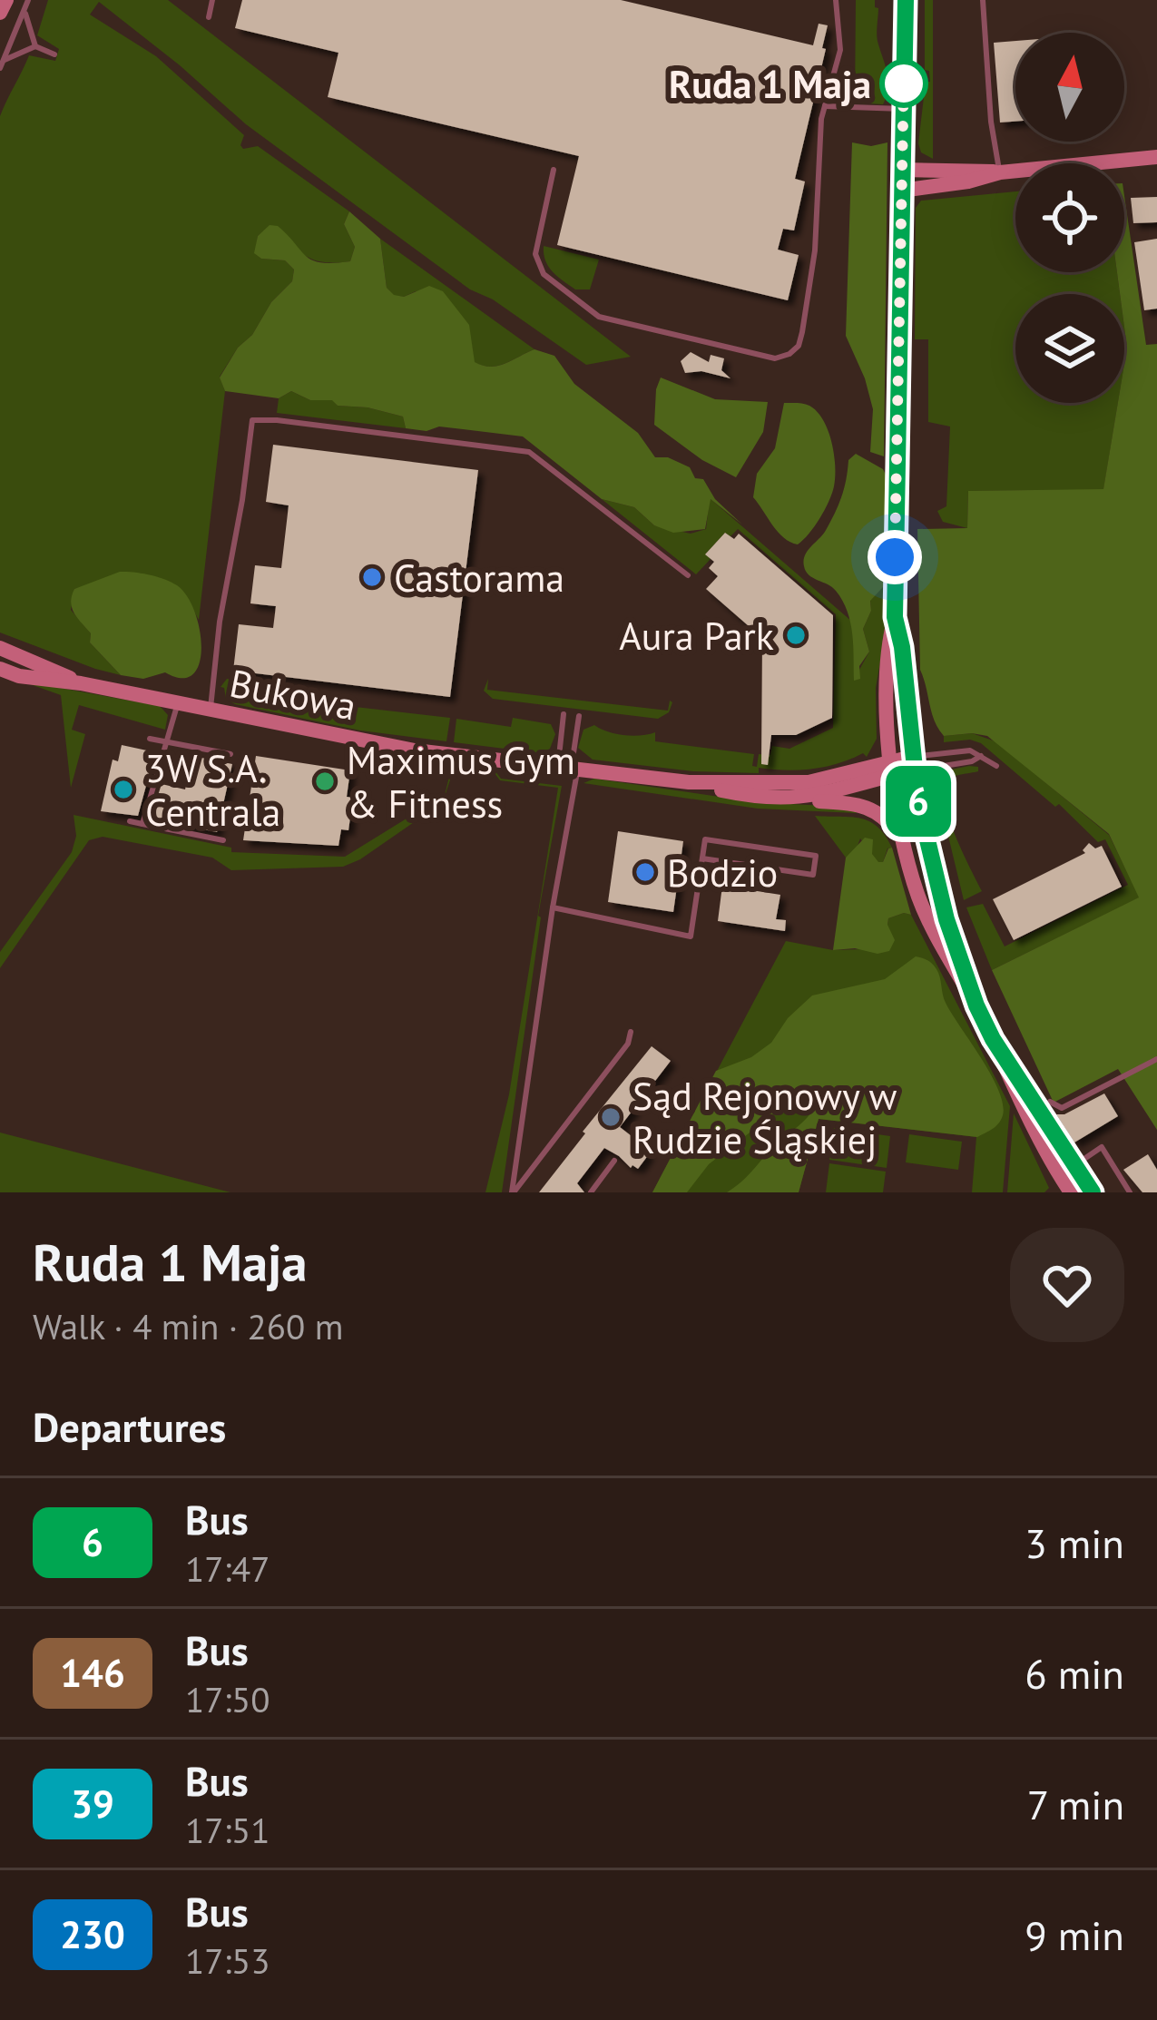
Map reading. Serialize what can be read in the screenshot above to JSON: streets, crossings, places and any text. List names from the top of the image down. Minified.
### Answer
{"streets":{"street":["Bukowa"]},"places":["Ruda 1 Maja","Castorama","Aura Park","Maximus Gym & Fitness","3W S.A. Centrala","Bodzio","Sąd Rejonowy w Rudzie Śląskiej"],"lines":["bus line 6"],"north":"top","page":{"on_map":"6","heading":[["Ruda 1 Maja","Walk · 4 min · 260 m"],"Departures"],"list":[{"mark":"6","name":"Bus","note":"17:47","value":"3 min"},{"mark":"146","name":"Bus","note":"17:50","value":"6 min"},{"mark":"39","name":"Bus","note":"17:51","value":"7 min"},{"mark":"230","name":"Bus","note":"17:53","value":"9 min"}]}}
